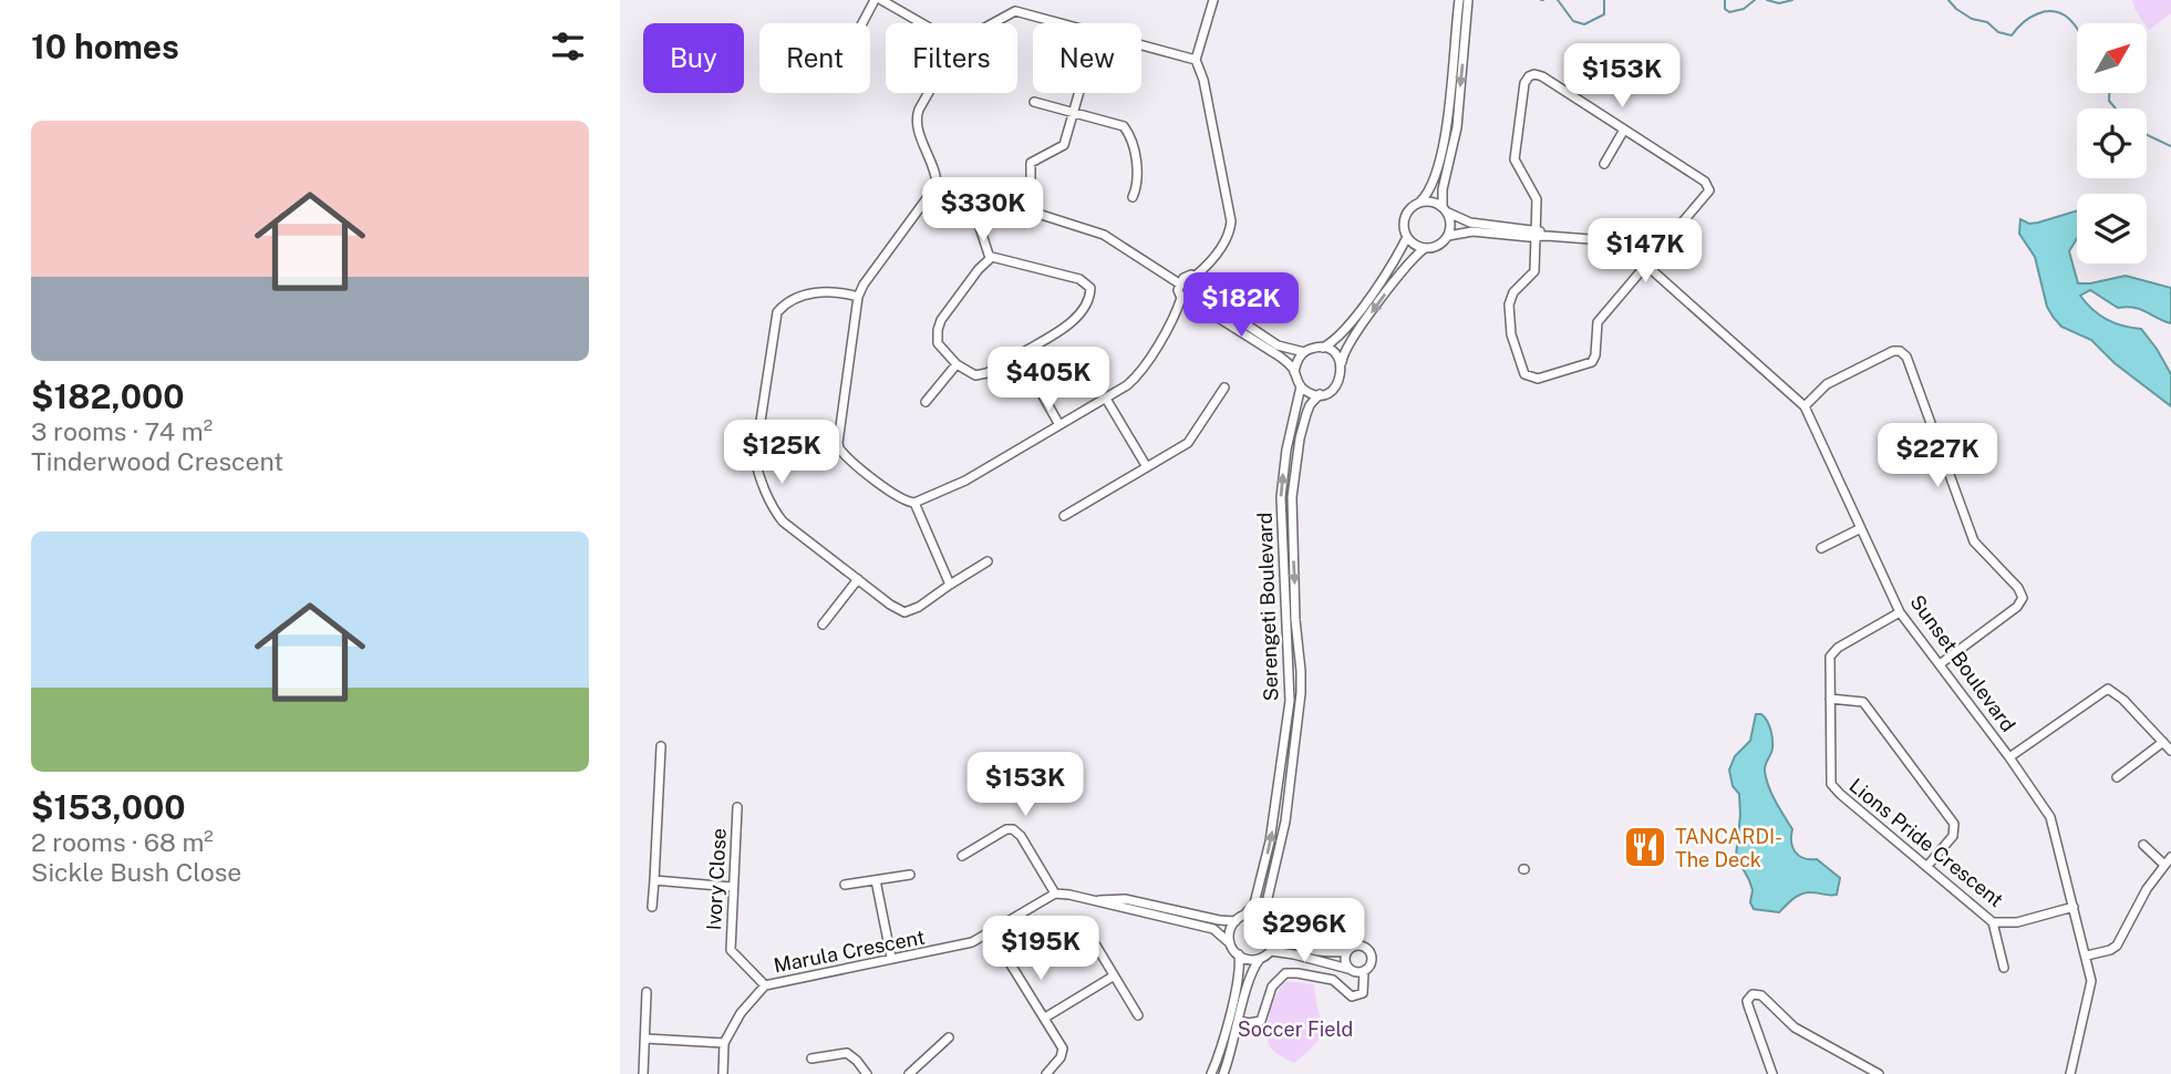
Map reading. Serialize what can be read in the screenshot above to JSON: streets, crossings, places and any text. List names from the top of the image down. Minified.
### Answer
{"streets":{"street":["Serengeti Boulevard","Sunset Boulevard","Lions Pride Crescent","Ivory Close","Marula Crescent"]},"crossings":[["Sunset Boulevard","Lions Pride Crescent"],["Ivory Close","Marula Crescent"]],"parks":["Soccer Field"],"places":{"restaurant":["TANCARDI- The Deck"]},"north":"top right","page":{"heading":"10 homes","chip":["Buy","Rent","Filters","New"],"price":["$153K","$330K","$147K","$182K","$405K","$125K","$227K","$153K","$296K","$195K"],"list":[{"name":"$182,000","note":"3 rooms · 74 m² · Tinderwood Crescent"},{"name":"$153,000","note":"2 rooms · 68 m² · Sickle Bush Close"}]}}
